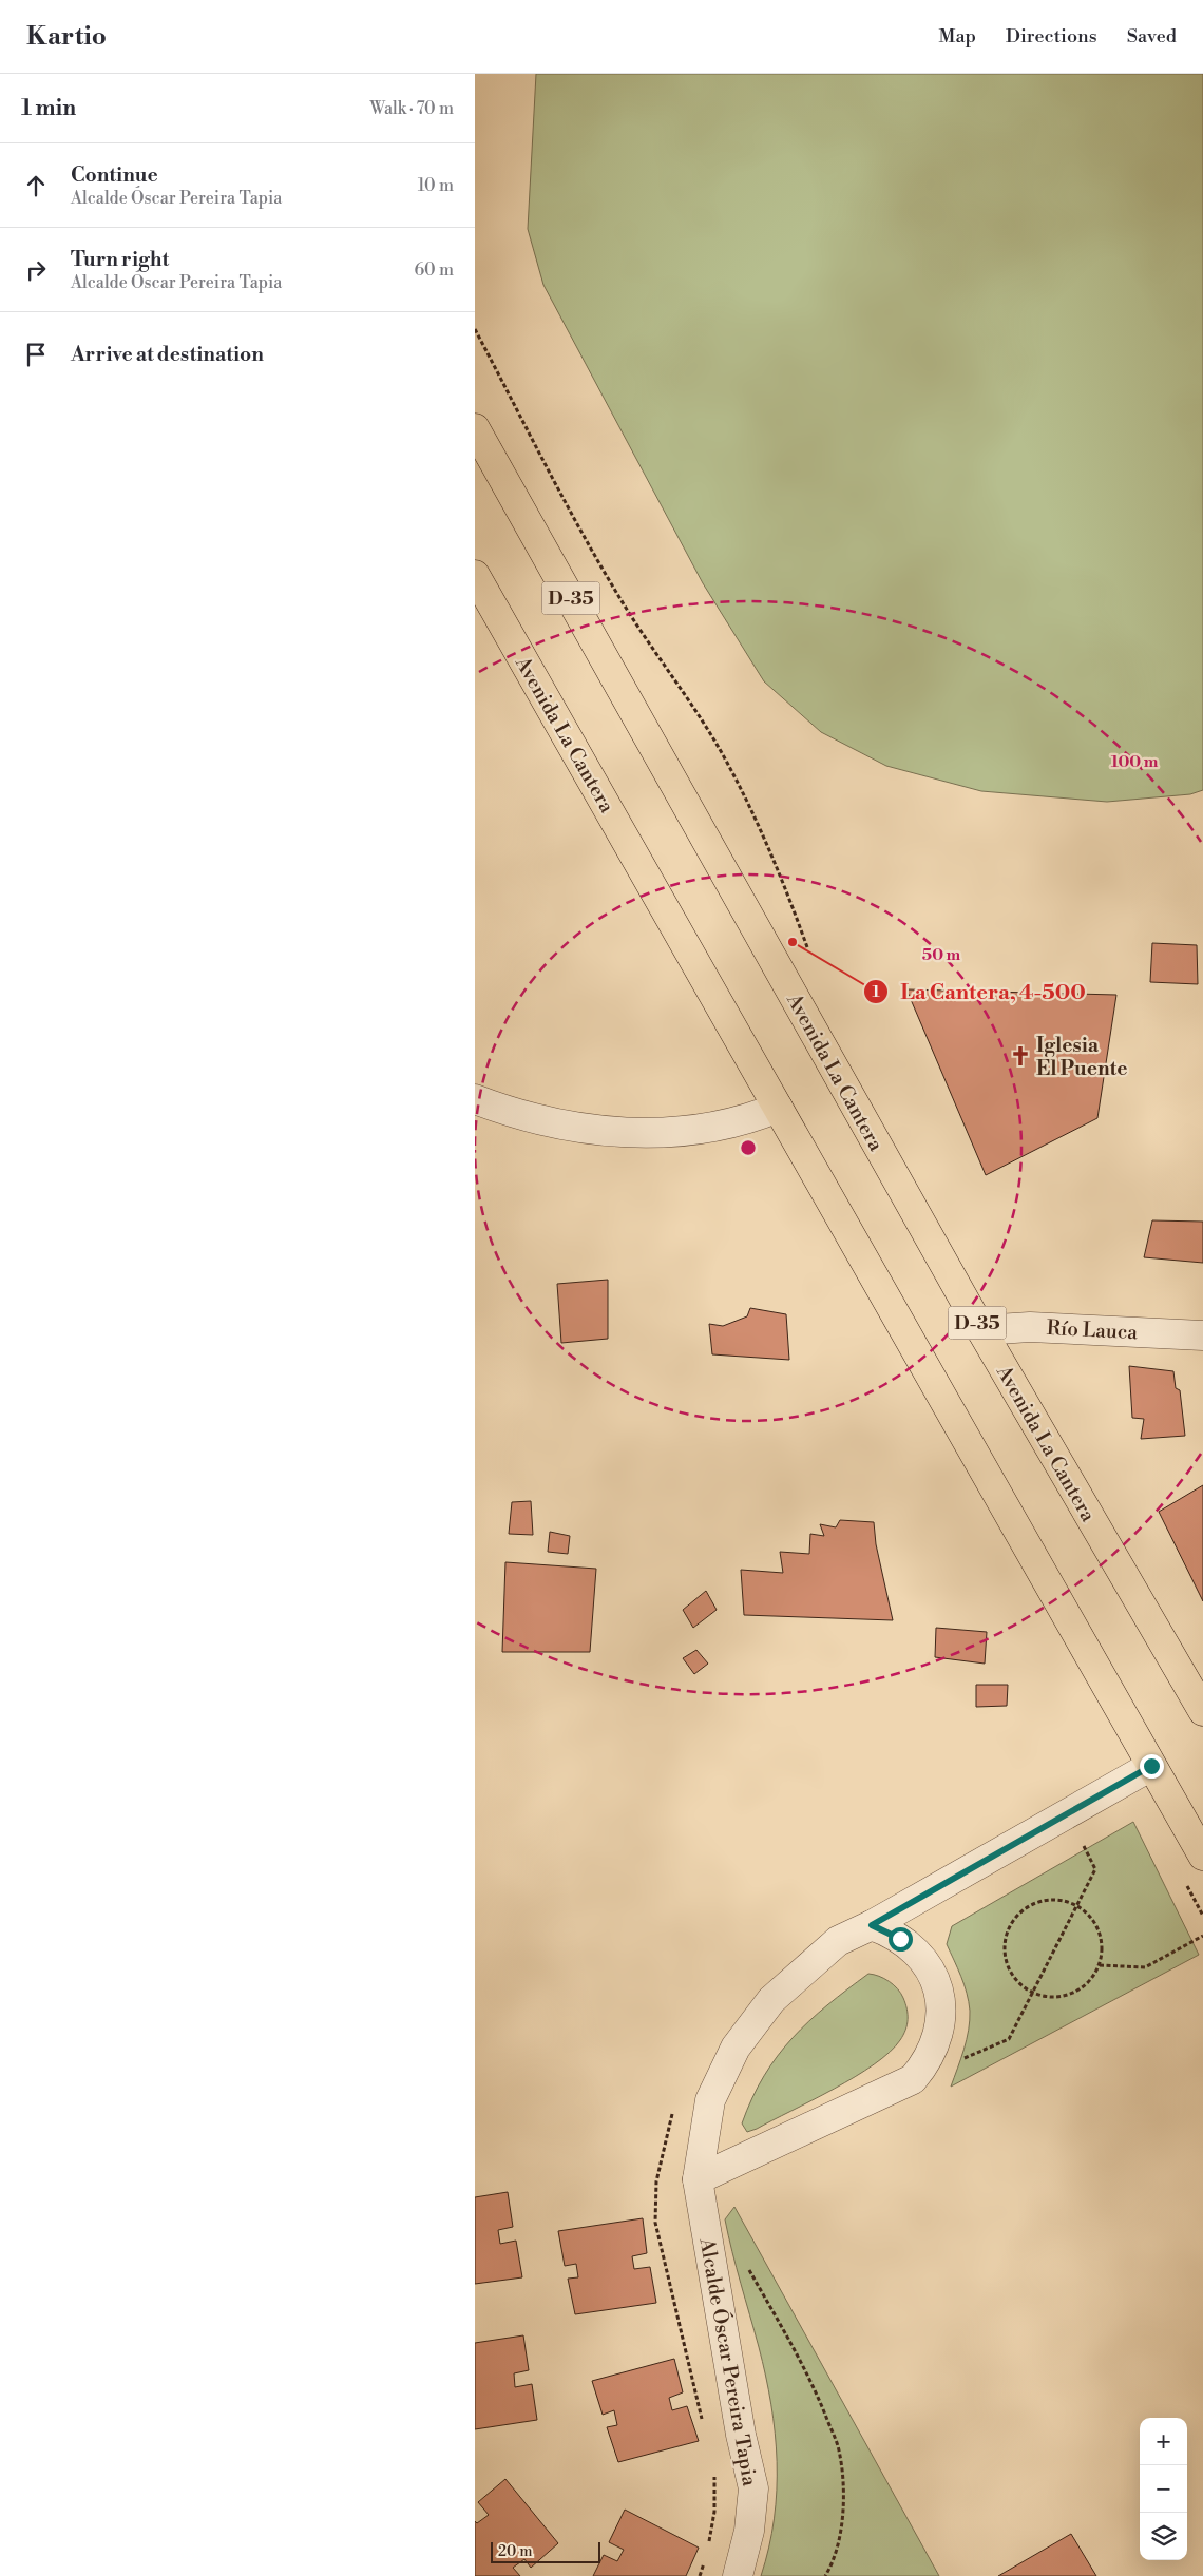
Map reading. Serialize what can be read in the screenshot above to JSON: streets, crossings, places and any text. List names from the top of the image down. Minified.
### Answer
{"streets":{"highway":["D-35","Avenida La Cantera"],"street":["Río Lauca","Alcalde Óscar Pereira Tapia"]},"crossings":[["Avenida La Cantera","Río Lauca"],["Avenida La Cantera","Alcalde Óscar Pereira Tapia"]],"places":{"other":["La Cantera, 4-500"],"church":["Iglesia El Puente"]},"scale_bar":"20 m","page":{"header":"Kartio","nav":["Map","Directions","Saved"],"heading":["1 min","Walk · 70 m"],"list":[["Continue","Alcalde Óscar Pereira Tapia","10 m"],["Turn right","Alcalde Óscar Pereira Tapia","60 m"],"Arrive at destination"],"map_buttons":["+","−"],"scale":"20 m"},"rings":["100 m","50 m"]}
